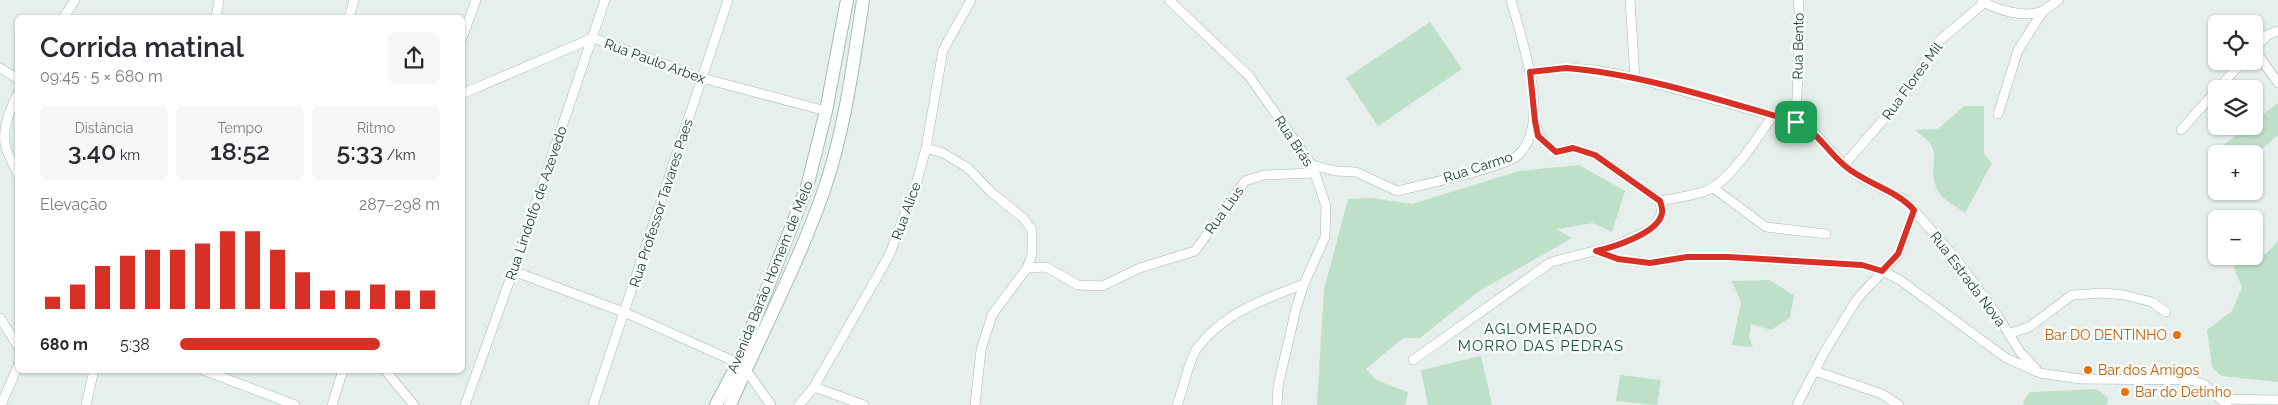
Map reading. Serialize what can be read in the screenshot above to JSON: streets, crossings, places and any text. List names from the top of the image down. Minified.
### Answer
{"streets":{"main road":["Avenida Barão Homem de Melo"],"street":["Rua Bento","Rua Paulo Arbex","Rua Flores Mil","Rua Brás","Rua Carmo","Rua Lindolfo de Azevedo","Rua Professor Tavares Paes","Rua Lius","Rua Alice","Rua Estrada Nova"]},"crossings":[["Rua Bento","Rua Estrada Nova"],["Rua Paulo Arbex","Rua Lindolfo de Azevedo"],["Rua Paulo Arbex","Rua Professor Tavares Paes"],["Rua Paulo Arbex","Avenida Barão Homem de Melo"],["Rua Flores Mil","Rua Estrada Nova"],["Rua Brás","Rua Carmo"],["Rua Brás","Rua Lius"],["Rua Carmo","Rua Lius"],["Rua Carmo","Rua Estrada Nova"]],"districts":["AGLOMERADO MORRO DAS PEDRAS"],"places":["Bar DO DENTINHO","Bar dos Amigos","Bar do Detinho"],"page":{"map_buttons":["+","−"],"heading":["Corrida matinal","09:45 · 5 × 680 m"],"stats":[["Distância","3.40 km"],["Tempo","18:52"],["Ritmo","5:33 /km"]],"chart":["Elevação","287–298 m"],"list":[{"name":"680 m","note":"5:38"}]}}
